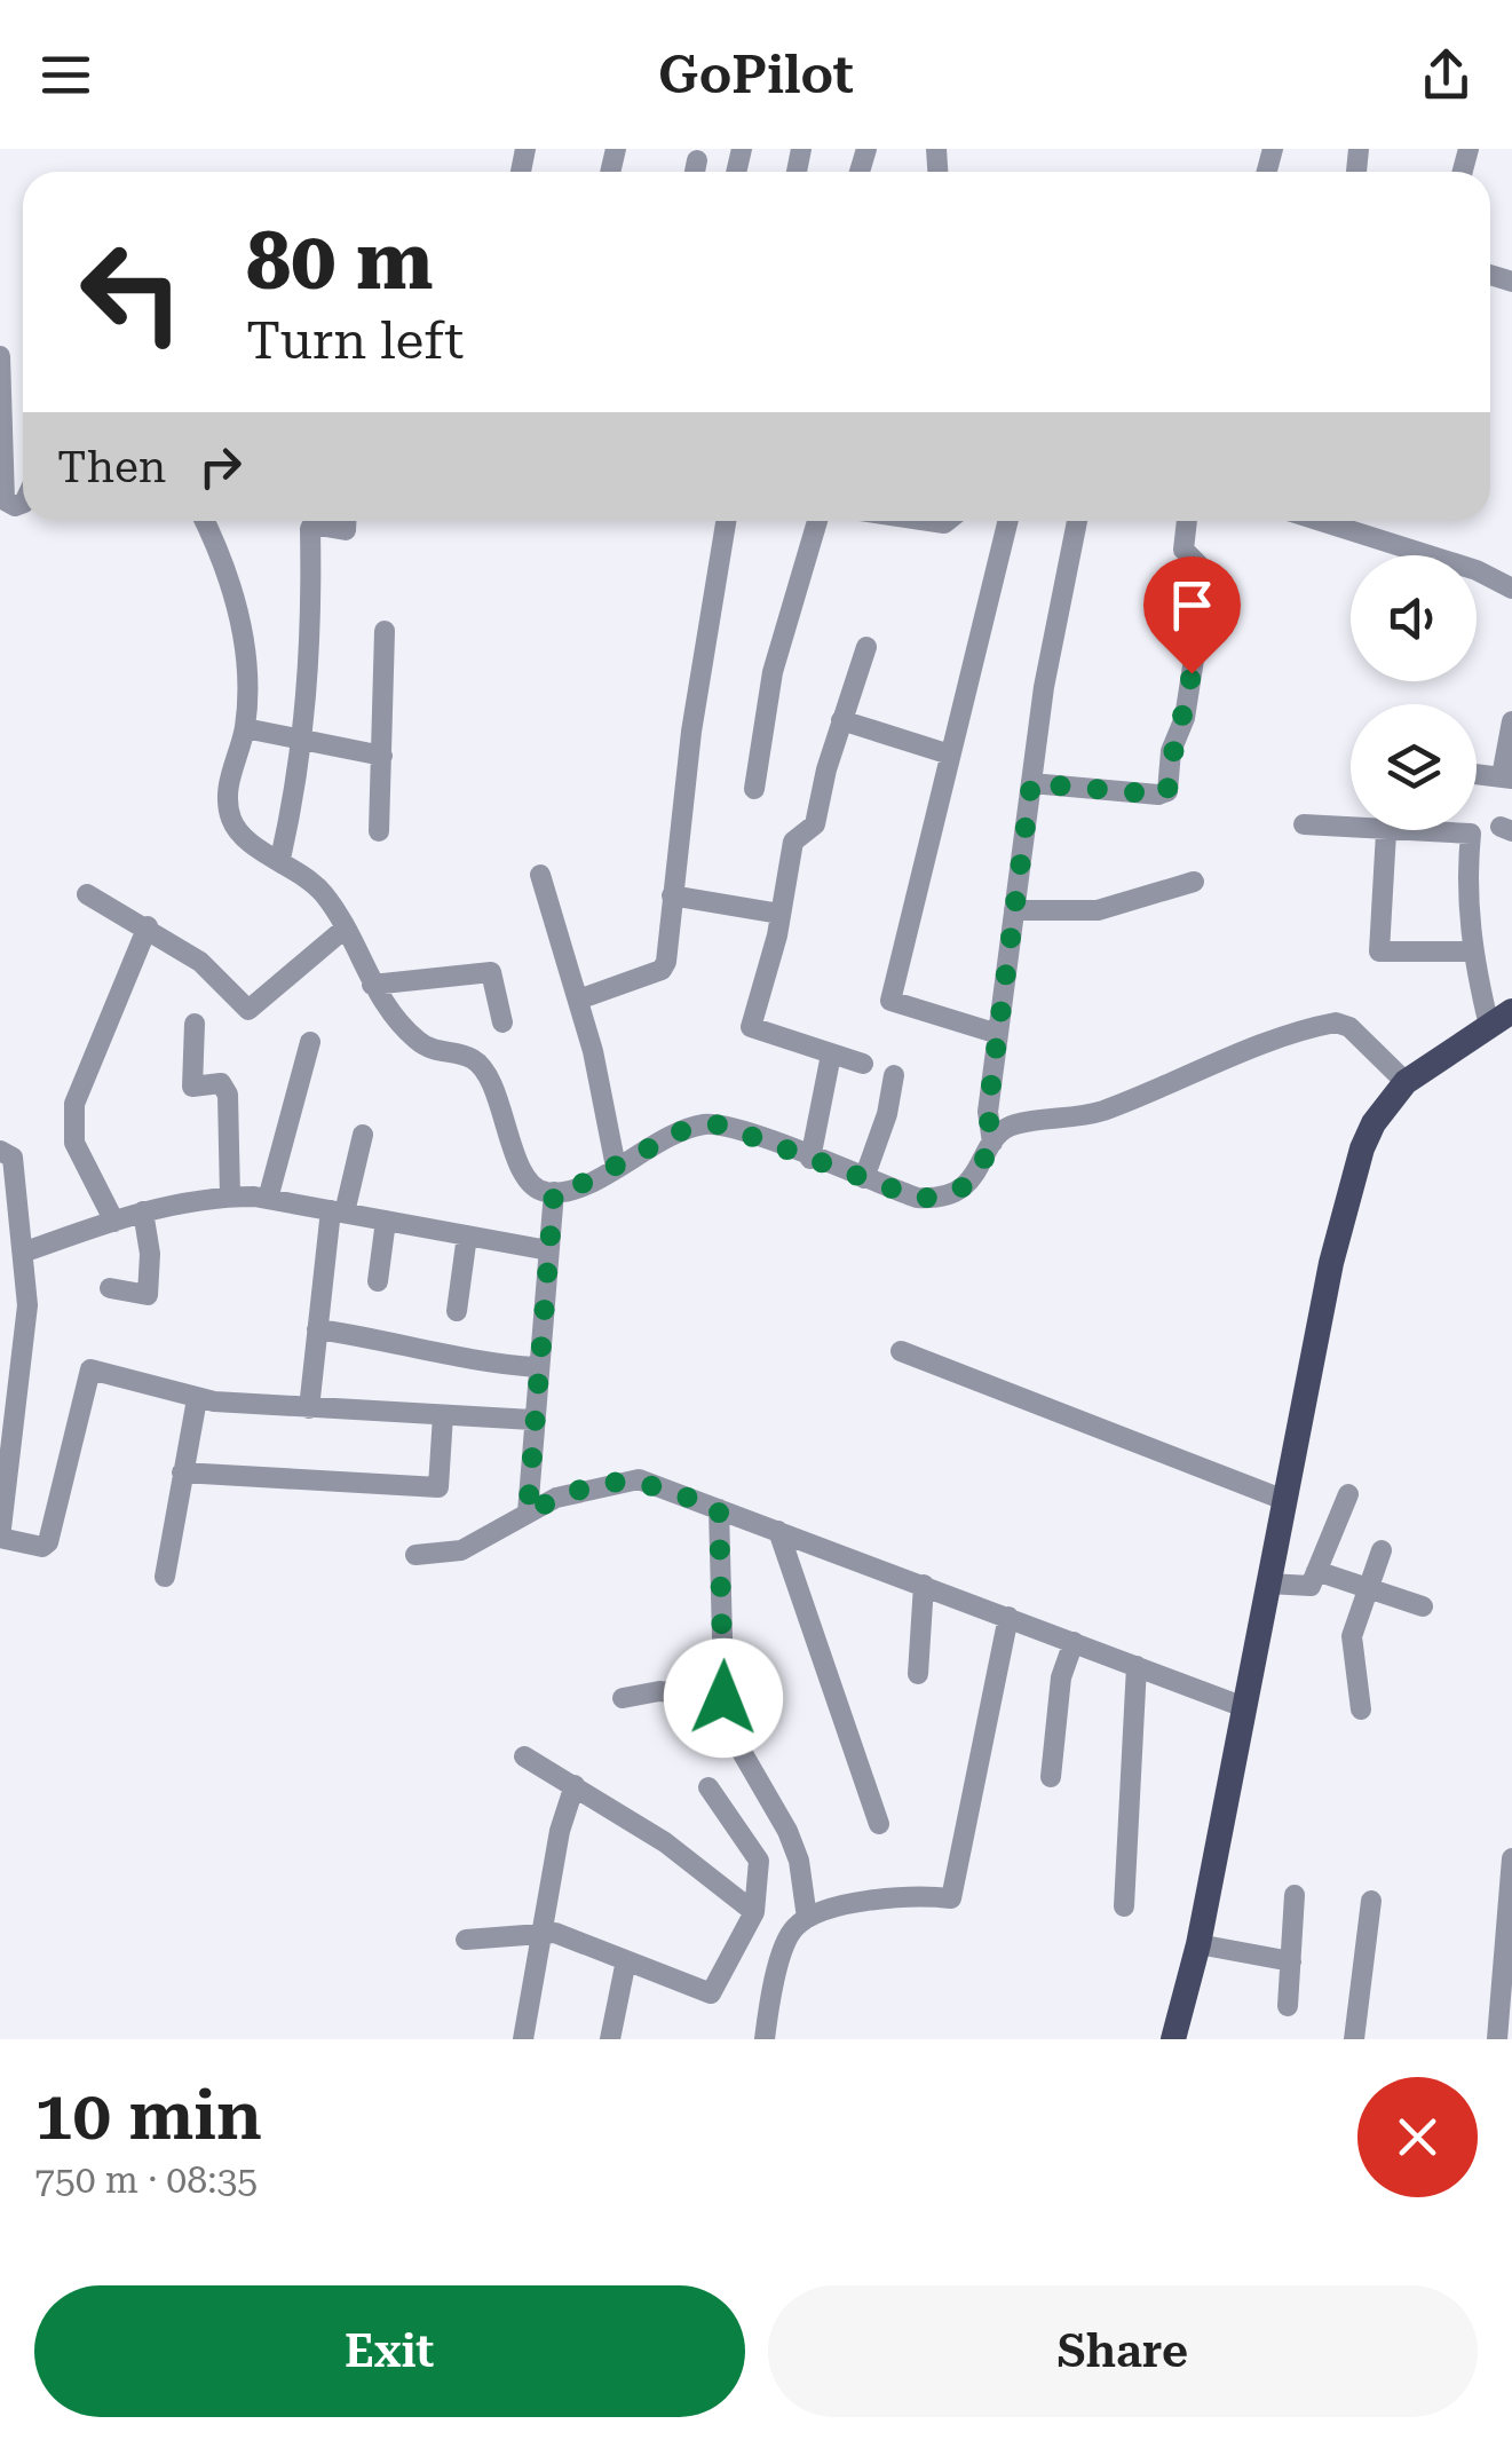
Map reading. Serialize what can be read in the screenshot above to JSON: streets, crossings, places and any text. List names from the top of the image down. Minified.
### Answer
{"page":{"header":"GoPilot","turn":["80 m","Turn left"],"then":"Then","heading":["10 min","750 m · 08:35"],"buttons":["Exit","Share"]}}
